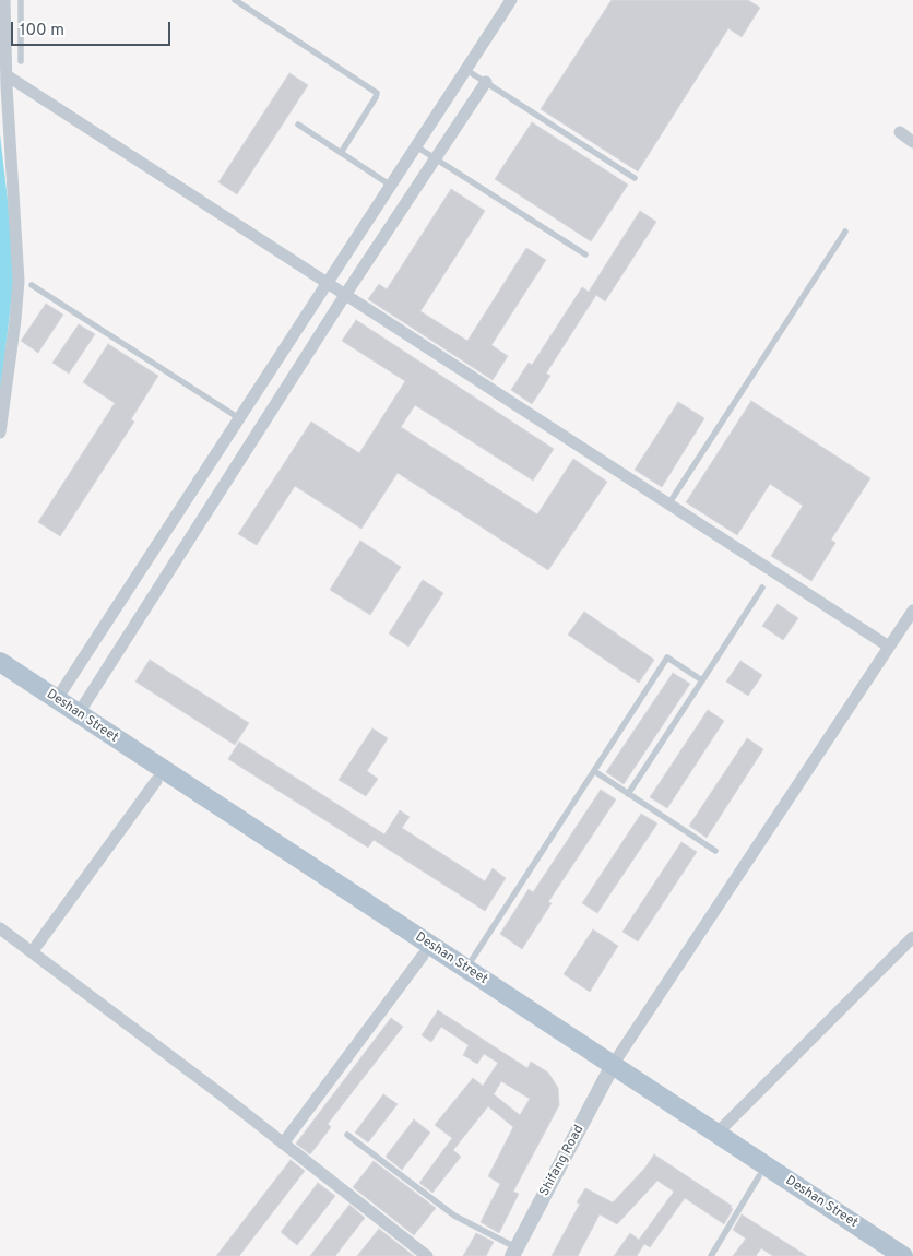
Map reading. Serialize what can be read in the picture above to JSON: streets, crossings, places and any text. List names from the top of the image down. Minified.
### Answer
{"streets":{"main road":["Deshan Street"],"street":["Shifang Road"]},"crossings":[["Deshan Street","Shifang Road"]],"scale_bar":"100 m"}
